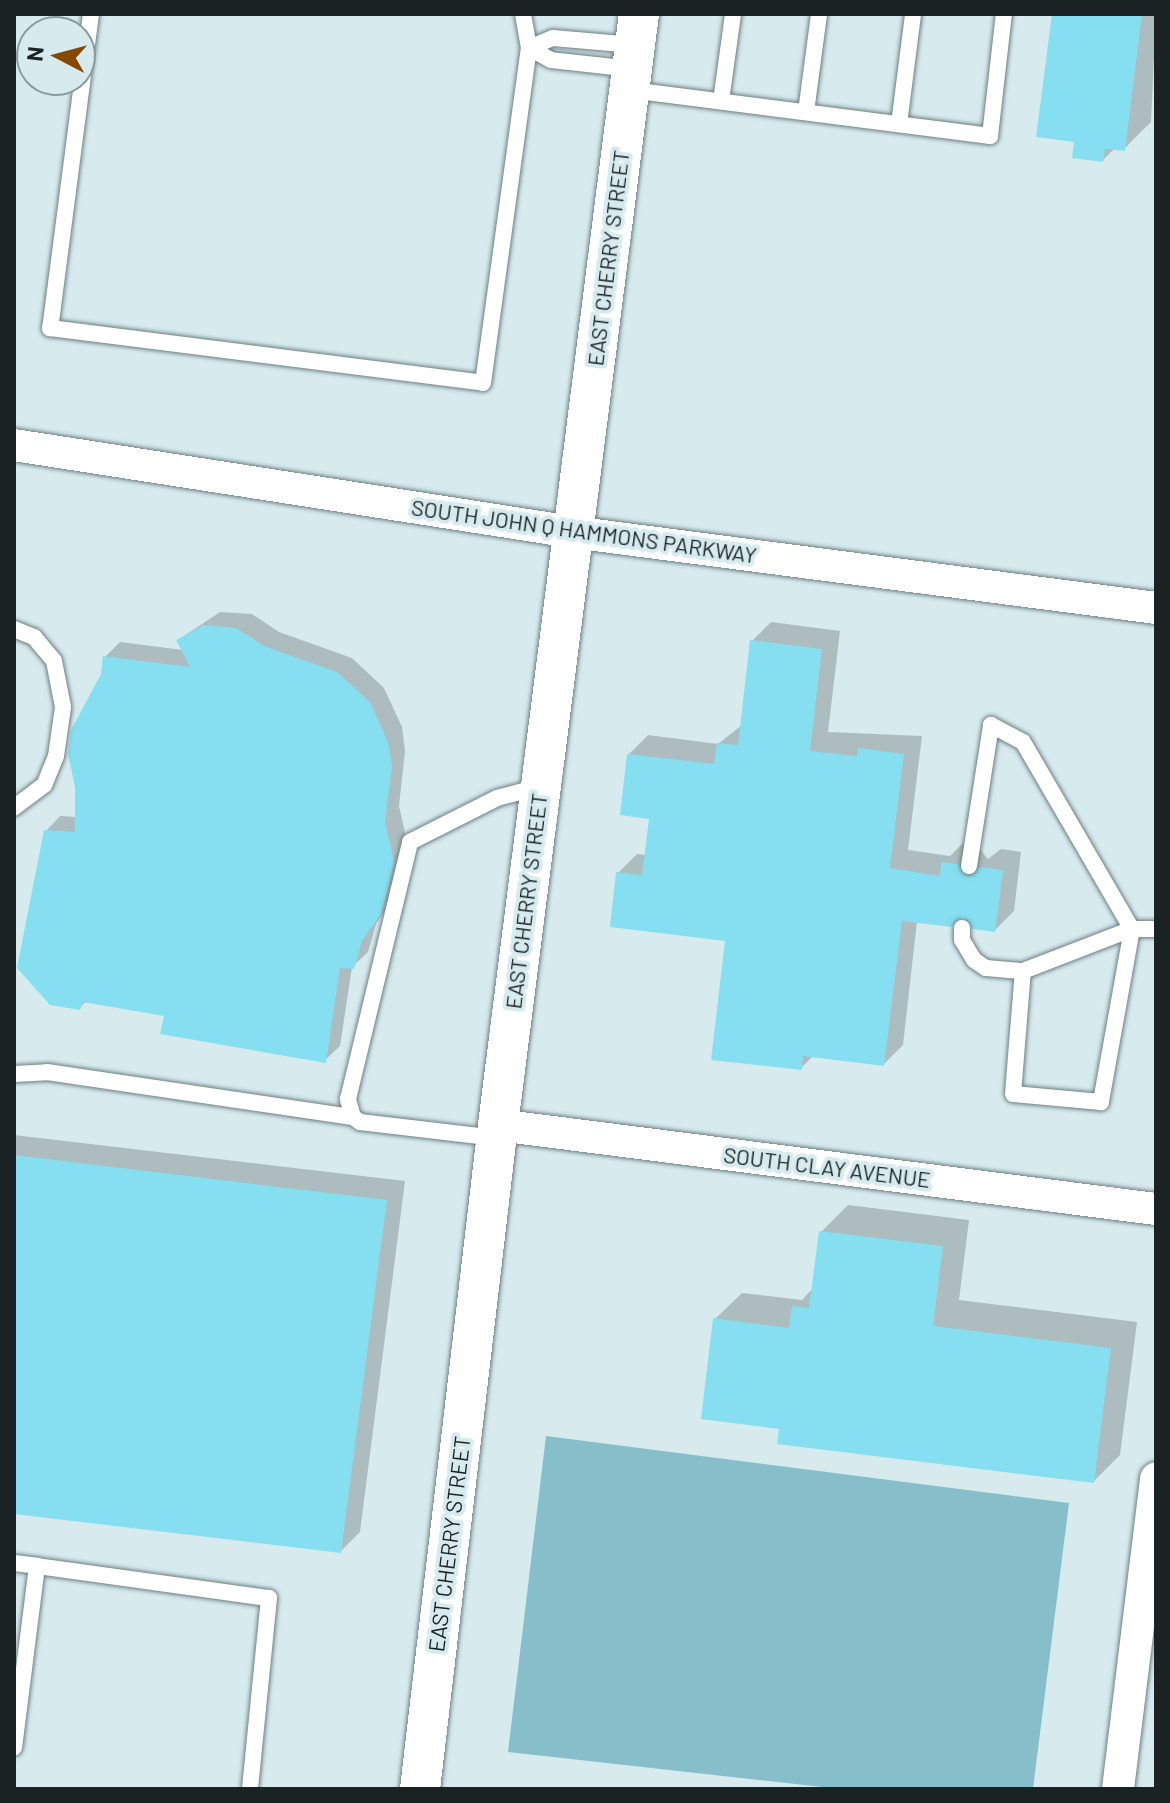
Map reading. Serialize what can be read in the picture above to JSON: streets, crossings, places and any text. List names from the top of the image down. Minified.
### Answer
{"streets":{"street":["EAST CHERRY STREET","SOUTH JOHN Q HAMMONS PARKWAY","SOUTH CLAY AVENUE"]},"crossings":[["EAST CHERRY STREET","SOUTH JOHN Q HAMMONS PARKWAY"],["EAST CHERRY STREET","SOUTH CLAY AVENUE"]],"north":"left"}
